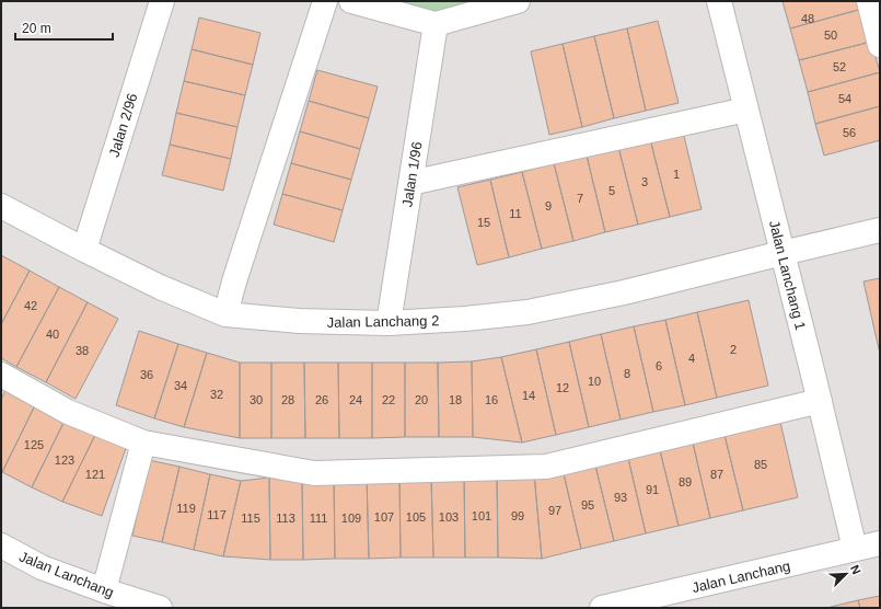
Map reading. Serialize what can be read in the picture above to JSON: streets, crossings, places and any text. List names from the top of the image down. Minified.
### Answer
{"streets":{"street":["Jalan 2/96","Jalan 1/96","Jalan Lanchang 1","Jalan Lanchang 2","Jalan Lanchang"]},"crossings":[["Jalan 2/96","Jalan Lanchang 2"],["Jalan 1/96","Jalan Lanchang 2"],["Jalan Lanchang 1","Jalan Lanchang 2"],["Jalan Lanchang 1","Jalan Lanchang"]],"house_numbers":["48","50","52","54","56","1","3","5","7","9","11","15","42","40","2","38","4","6","8","36","10","34","12","32","14","30","28","26","24","22","20","18","16","125","123","85","121","87","89","91","93","95","119","97","117","101","99","107","105","103","115","113","111","109"],"scale_bar":"20 m","north":"top right"}
